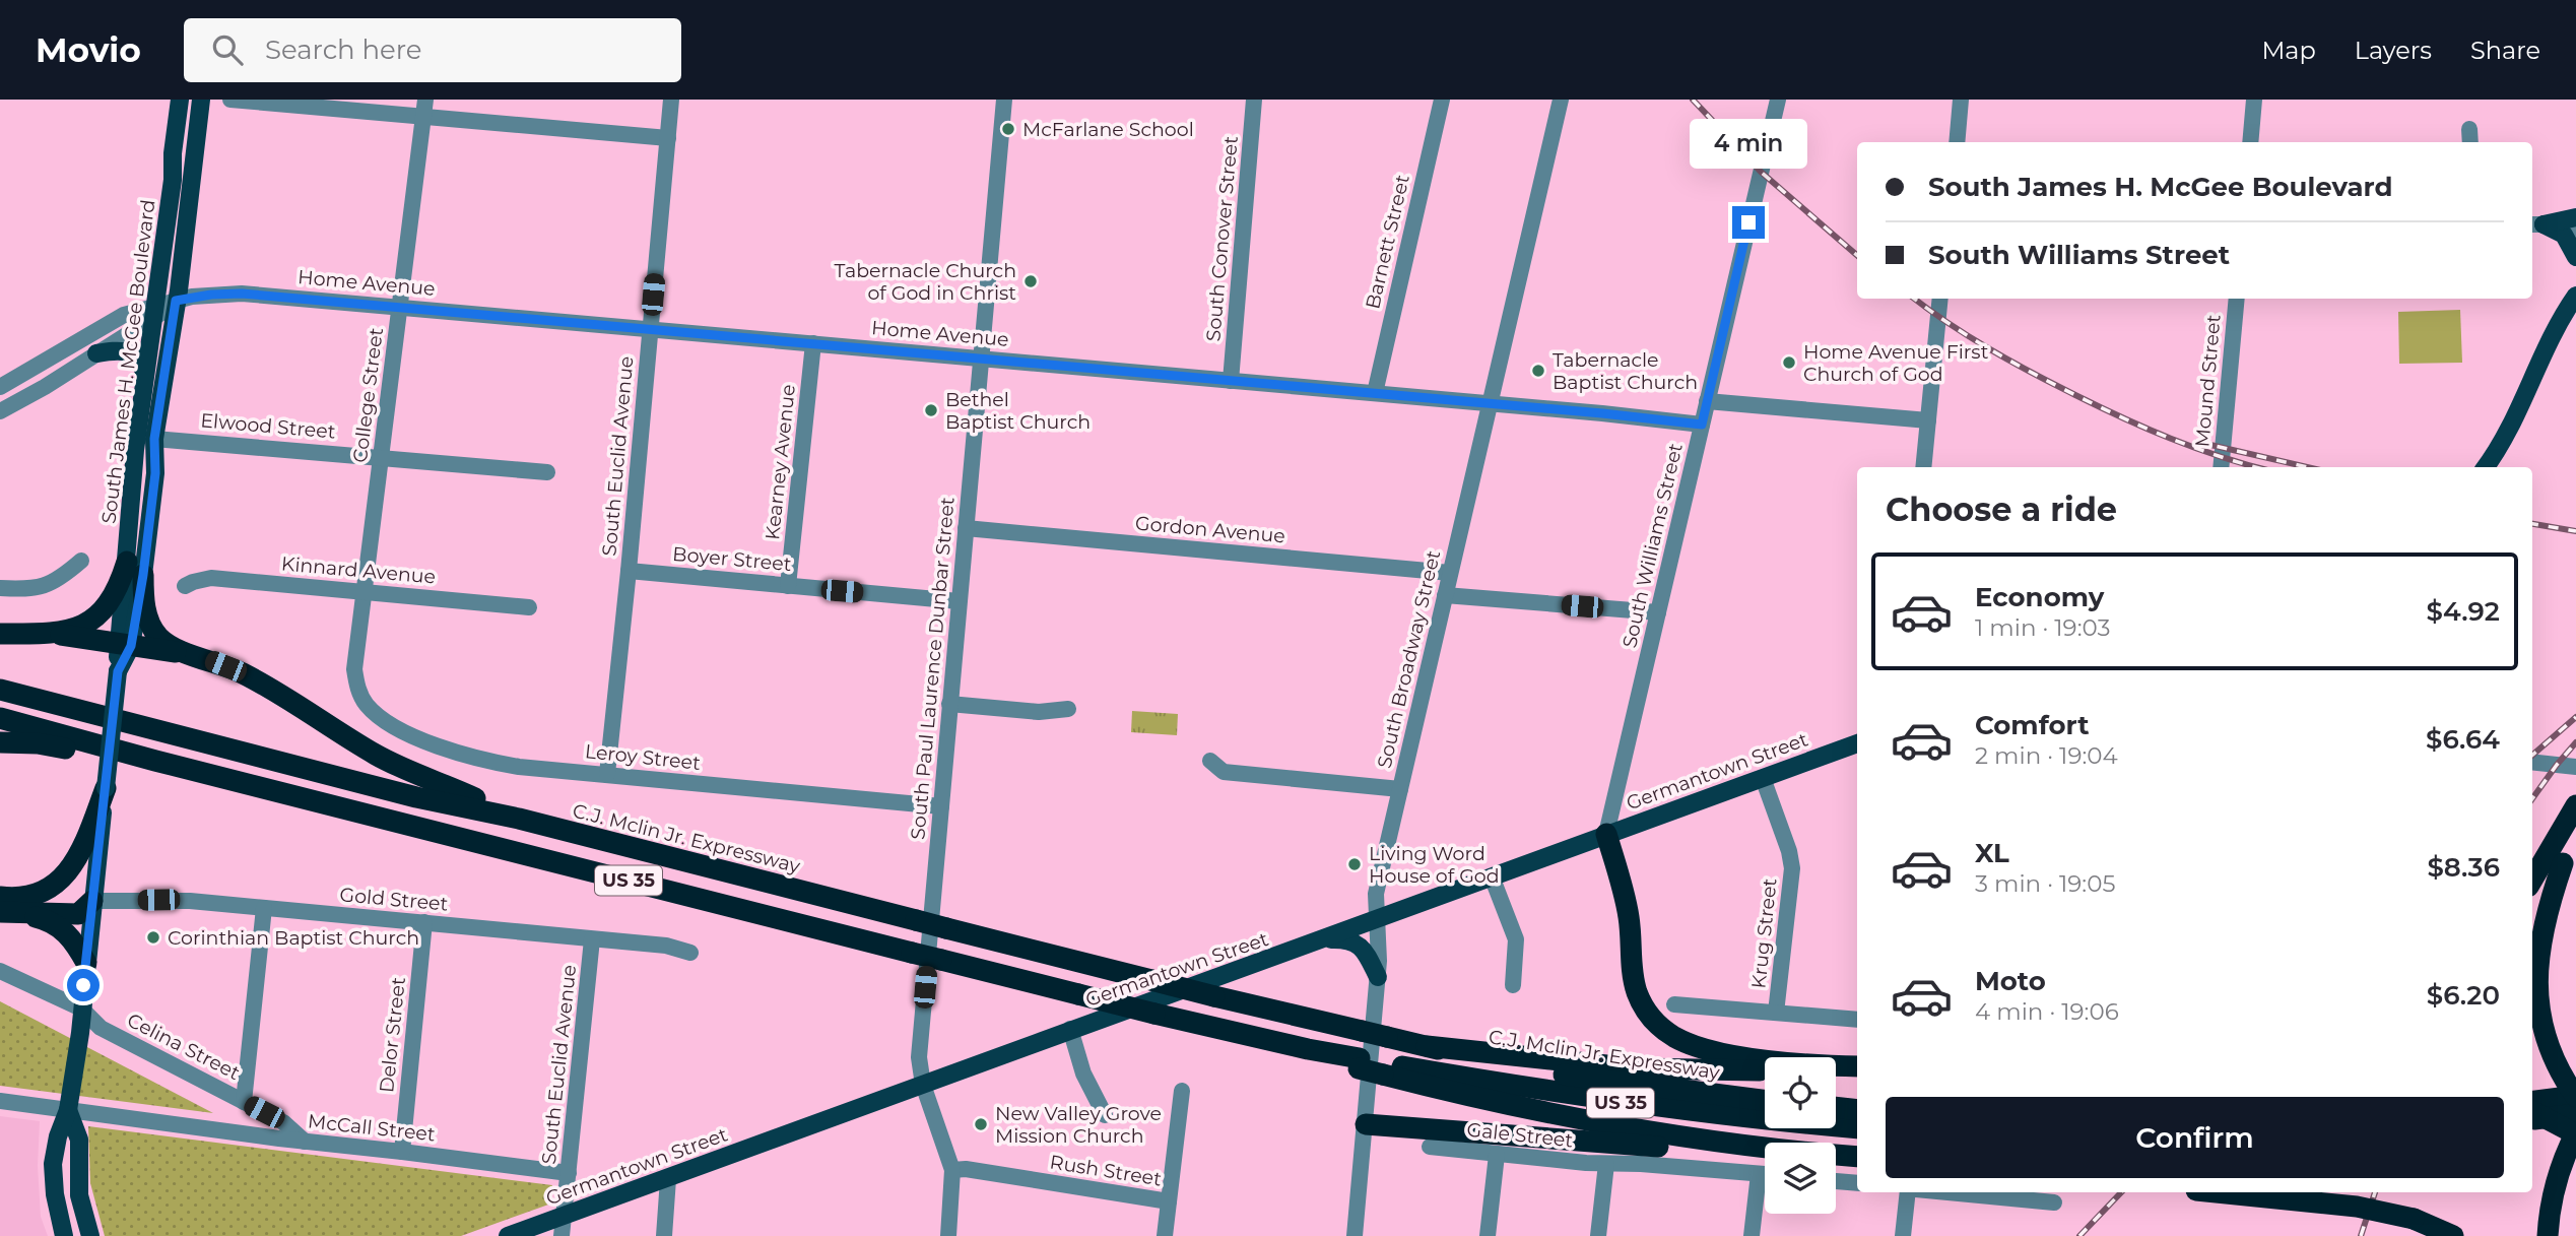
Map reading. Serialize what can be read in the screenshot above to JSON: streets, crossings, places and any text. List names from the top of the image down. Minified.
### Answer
{"streets":{"highway":["C.J. Mclin Jr. Expressway","US 35"],"main road":["South James H. McGee Boulevard","Germantown Street"],"street":["South Conover Street","Barnett Street","Home Avenue","Mound Street","College Street","Elwood Street","South Euclid Avenue","Kearney Avenue","Gordon Avenue","South Williams Street","Boyer Street","Kinnard Avenue","South Broadway Street","South Paul Laurence Dunbar Street","Leroy Street","Gold Street","Krug Street","Delor Street","Celina Street","McCall Street","Gale Street","Rush Street"]},"crossings":[["South Conover Street","Home Avenue"],["Barnett Street","Home Avenue"],["Home Avenue","South James H. McGee Boulevard"],["Home Avenue","College Street"],["Home Avenue","South Euclid Avenue"],["Home Avenue","Kearney Avenue"],["Home Avenue","South Williams Street"],["Home Avenue","South Broadway Street"],["Home Avenue","South Paul Laurence Dunbar Street"],["South James H. McGee Boulevard","Elwood Street"],["South James H. McGee Boulevard","Gold Street"],["South James H. McGee Boulevard","Celina Street"],["South James H. McGee Boulevard","McCall Street"],["College Street","Elwood Street"],["College Street","Kinnard Avenue"],["College Street","Leroy Street"],["South Euclid Avenue","Boyer Street"],["South Euclid Avenue","Leroy Street"],["South Euclid Avenue","Germantown Street"],["South Euclid Avenue","Gold Street"],["South Euclid Avenue","McCall Street"],["Kearney Avenue","Boyer Street"],["Gordon Avenue","South Broadway Street"],["Gordon Avenue","South Paul Laurence Dunbar Street"],["South Williams Street","Germantown Street"],["Boyer Street","South Paul Laurence Dunbar Street"],["South Broadway Street","Germantown Street"],["South Paul Laurence Dunbar Street","Leroy Street"],["South Paul Laurence Dunbar Street","Germantown Street"],["South Paul Laurence Dunbar Street","Rush Street"],["Germantown Street","Krug Street"],["Gold Street","Delor Street"],["Delor Street","McCall Street"],["Celina Street","McCall Street"]],"places":["McFarlane School","Tabernacle Church of God in Christ","Home Avenue First Church of God","Tabernacle Baptist Church","Bethel Baptist Church","Living Word House of God","Corinthian Baptist Church","New Valley Grove Mission Church"],"page":{"header":"Movio","search":"Search here","nav":["Map","Layers","Share"],"bubble":"4 min","banner":["South James H. McGee Boulevard","South Williams Street"],"heading":"Choose a ride","list":[{"name":"Economy","note":"1 min · 19:03","value":"$4.92"},{"name":"Comfort","note":"2 min · 19:04","value":"$6.64"},{"name":"XL","note":"3 min · 19:05","value":"$8.36"},{"name":"Moto","note":"4 min · 19:06","value":"$6.20"}],"buttons":"Confirm"}}
